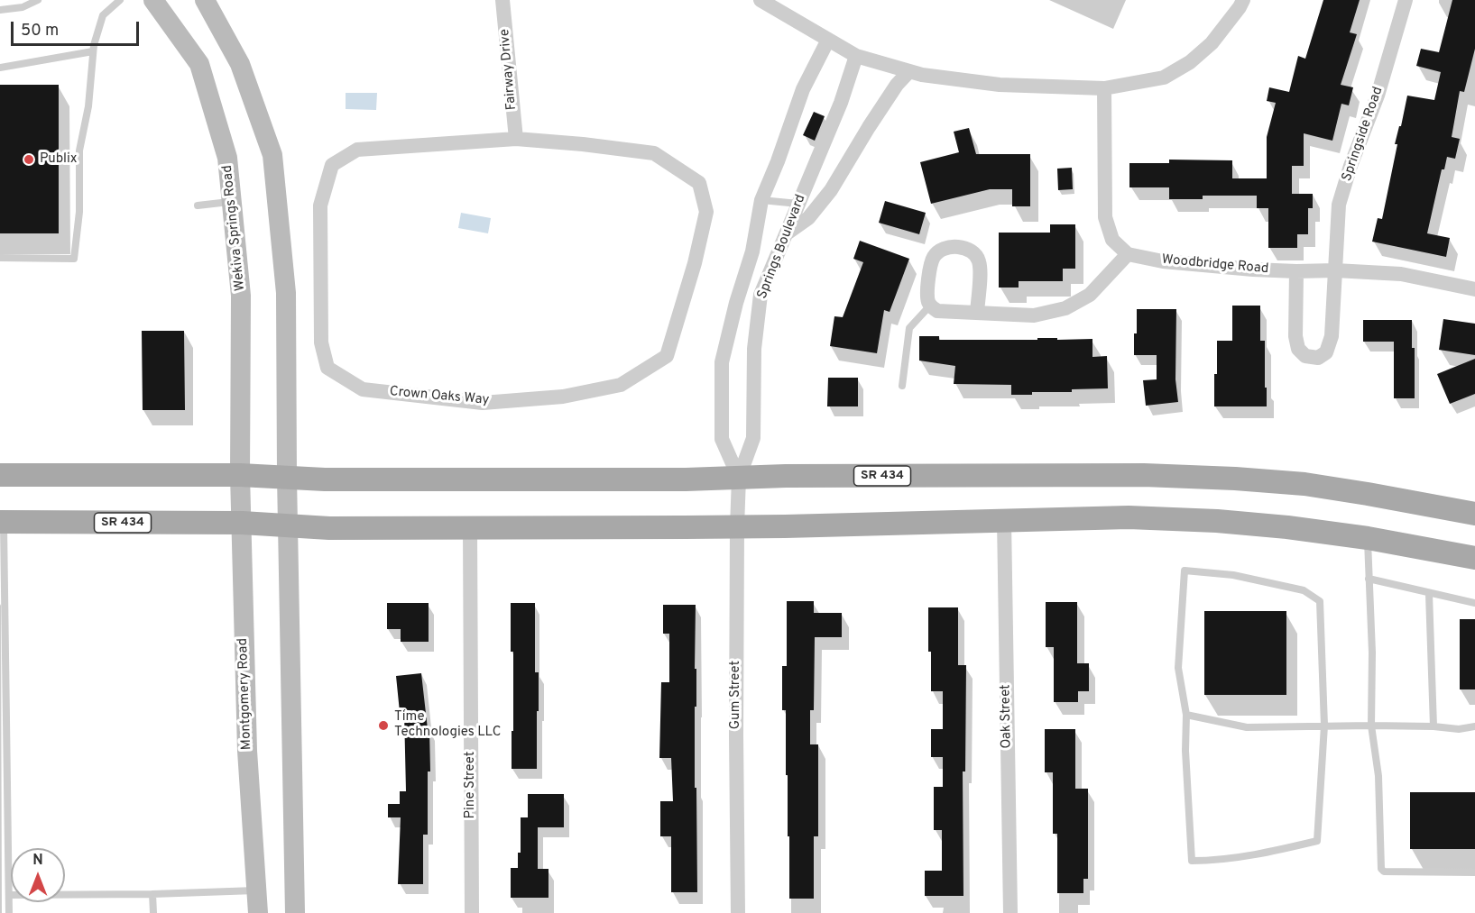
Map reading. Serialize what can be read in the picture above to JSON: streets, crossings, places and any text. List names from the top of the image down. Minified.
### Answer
{"streets":{"main road":["Wekiva Springs Road","SR 434","Montgomery Road"],"street":["Fairway Drive","Springside Road","Springs Boulevard","Woodbridge Road","Crown Oaks Way","Gum Street","Oak Street","Pine Street"]},"crossings":[["Fairway Drive","Crown Oaks Way"],["Springside Road","Woodbridge Road"],["Wekiva Springs Road","SR 434"],["Wekiva Springs Road","Montgomery Road"],["Springs Boulevard","SR 434"],["Springs Boulevard","Gum Street"],["SR 434","Montgomery Road"],["SR 434","Gum Street"],["SR 434","Oak Street"],["SR 434","Pine Street"]],"places":["Publix","Time Technologies LLC"],"scale_bar":"50 m","north":"top"}
